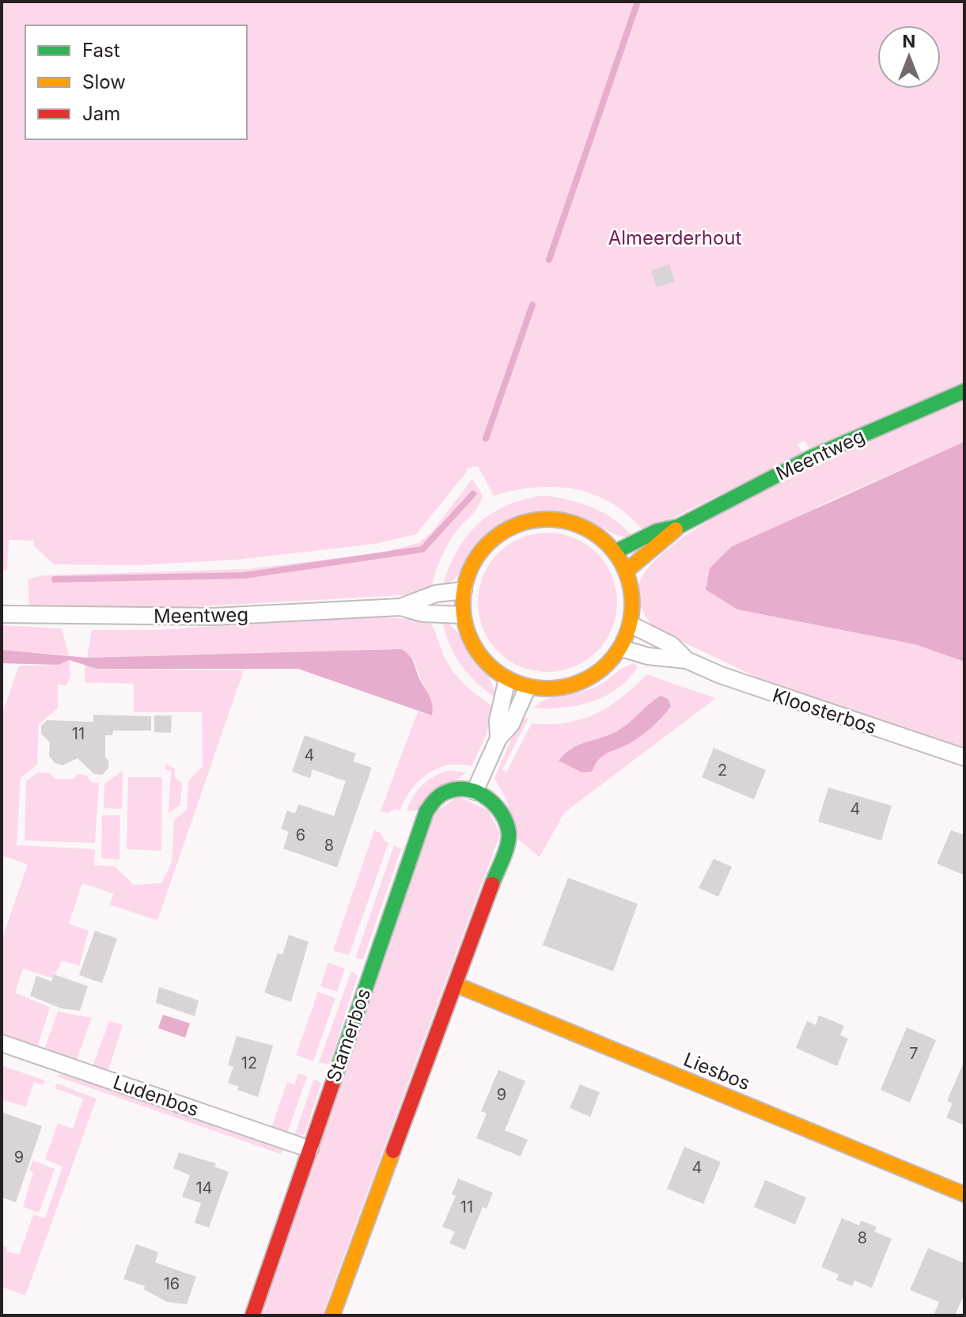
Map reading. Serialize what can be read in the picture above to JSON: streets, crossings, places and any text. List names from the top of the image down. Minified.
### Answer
{"streets":{"street":["Meentweg","Kloosterbos","Stamerbos","Liesbos","Ludenbos"]},"crossings":[["Meentweg","Kloosterbos"],["Stamerbos","Ludenbos"]],"parks":["Almeerderhout"],"house_numbers":["11","4","2","4","6","8","7","12","9","9","4","14","11","8","16"],"legend":["Fast","Slow","Jam"],"north":"top"}
